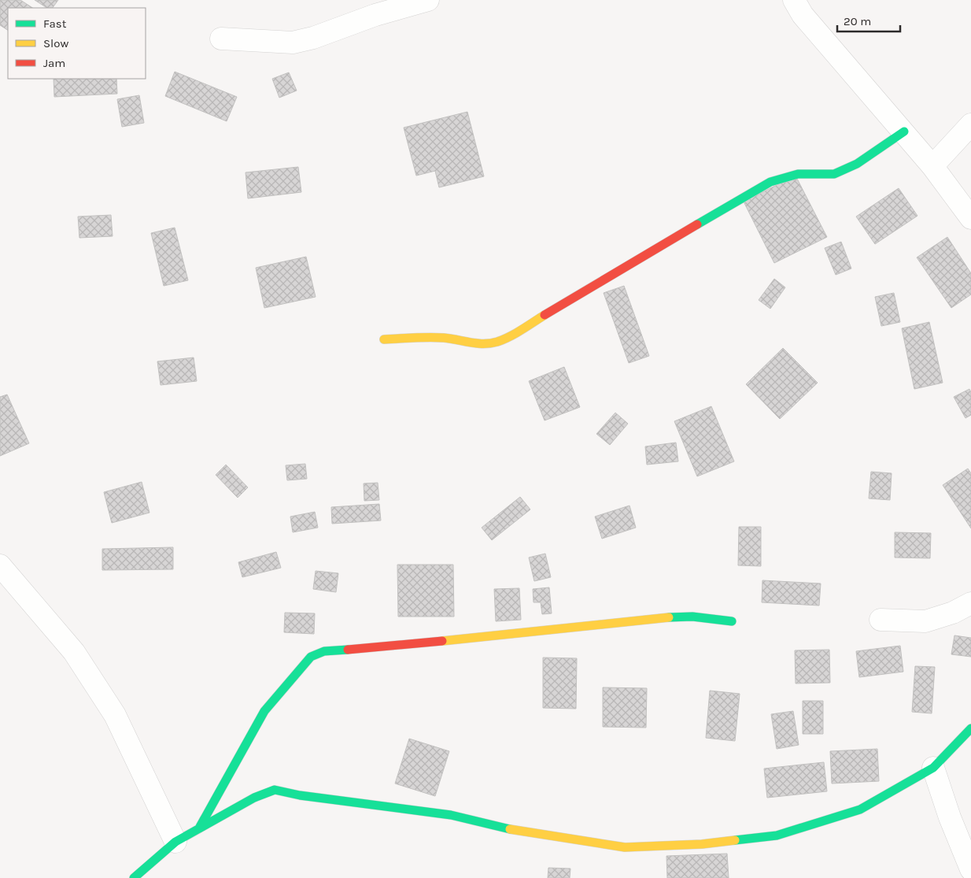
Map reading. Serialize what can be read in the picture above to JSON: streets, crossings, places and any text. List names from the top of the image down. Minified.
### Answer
{"legend":["Fast","Slow","Jam"],"scale_bar":"20 m"}
